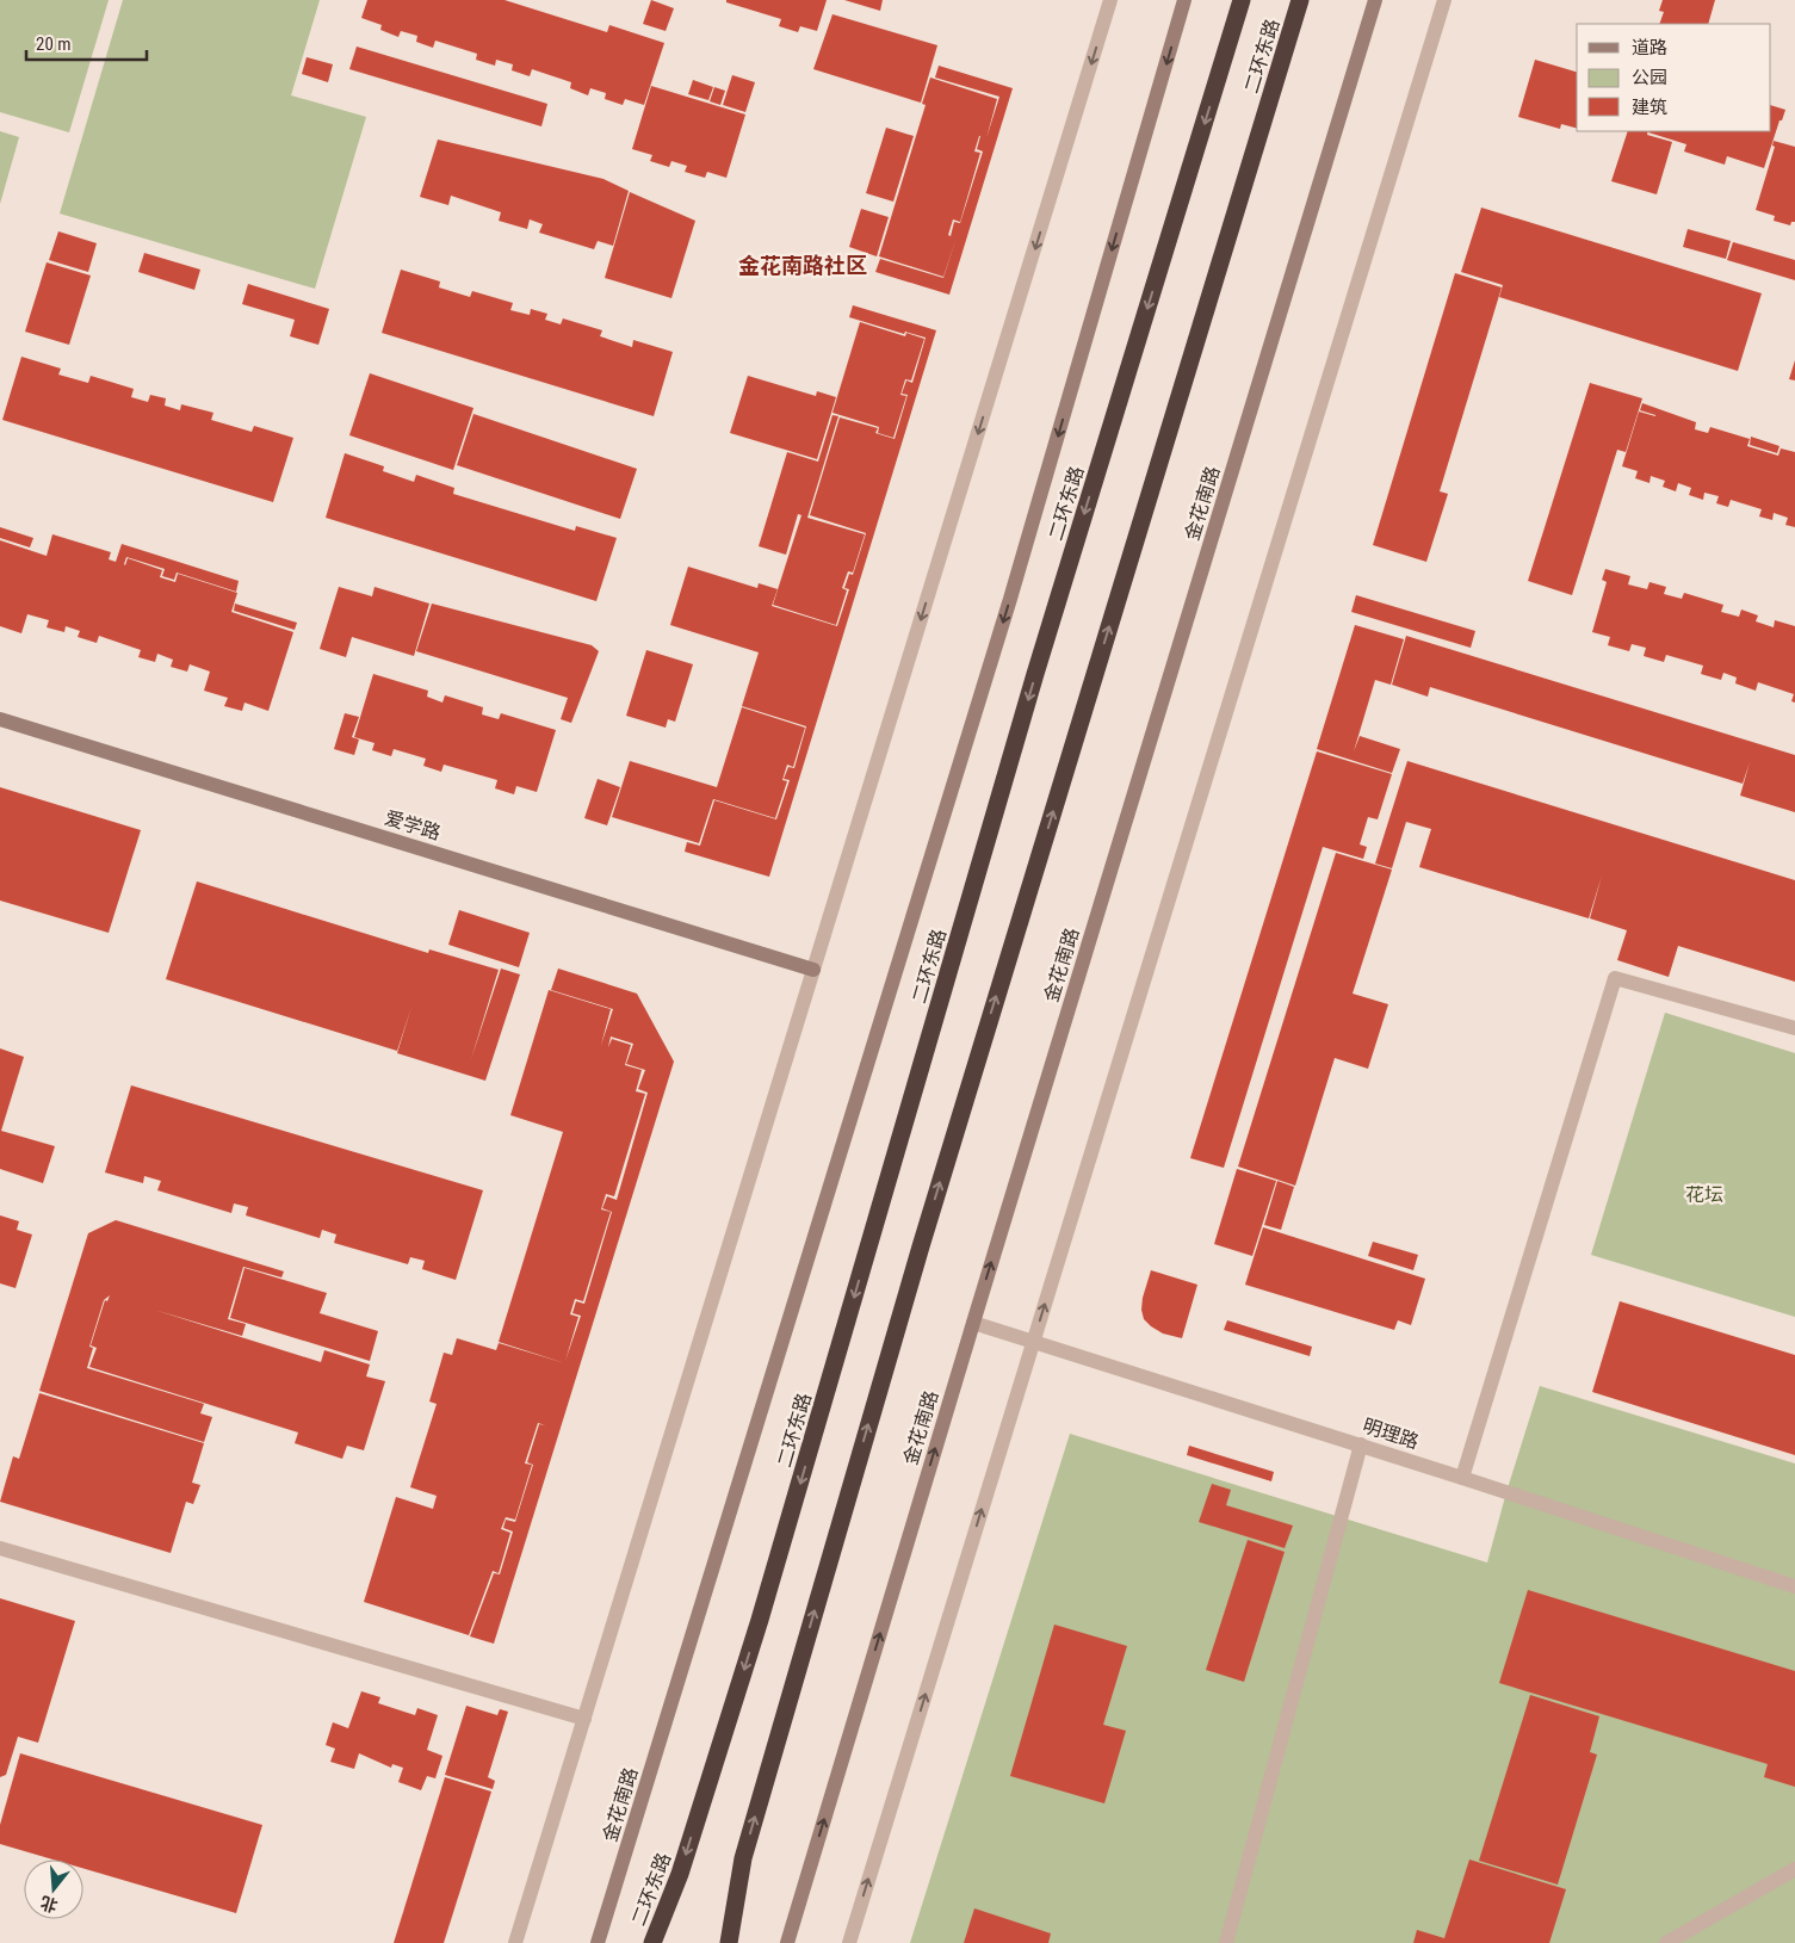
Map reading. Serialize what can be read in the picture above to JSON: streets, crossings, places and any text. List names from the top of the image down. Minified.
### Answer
{"streets":{"highway":["二环东路"],"main road":["金花南路","爱学路"],"street":["明理路"]},"crossings":[["金花南路","明理路"]],"districts":["金花南路社区"],"parks":["花坛"],"legend":["道路","公园","建筑"],"scale_bar":"20 m","north":"bottom"}
